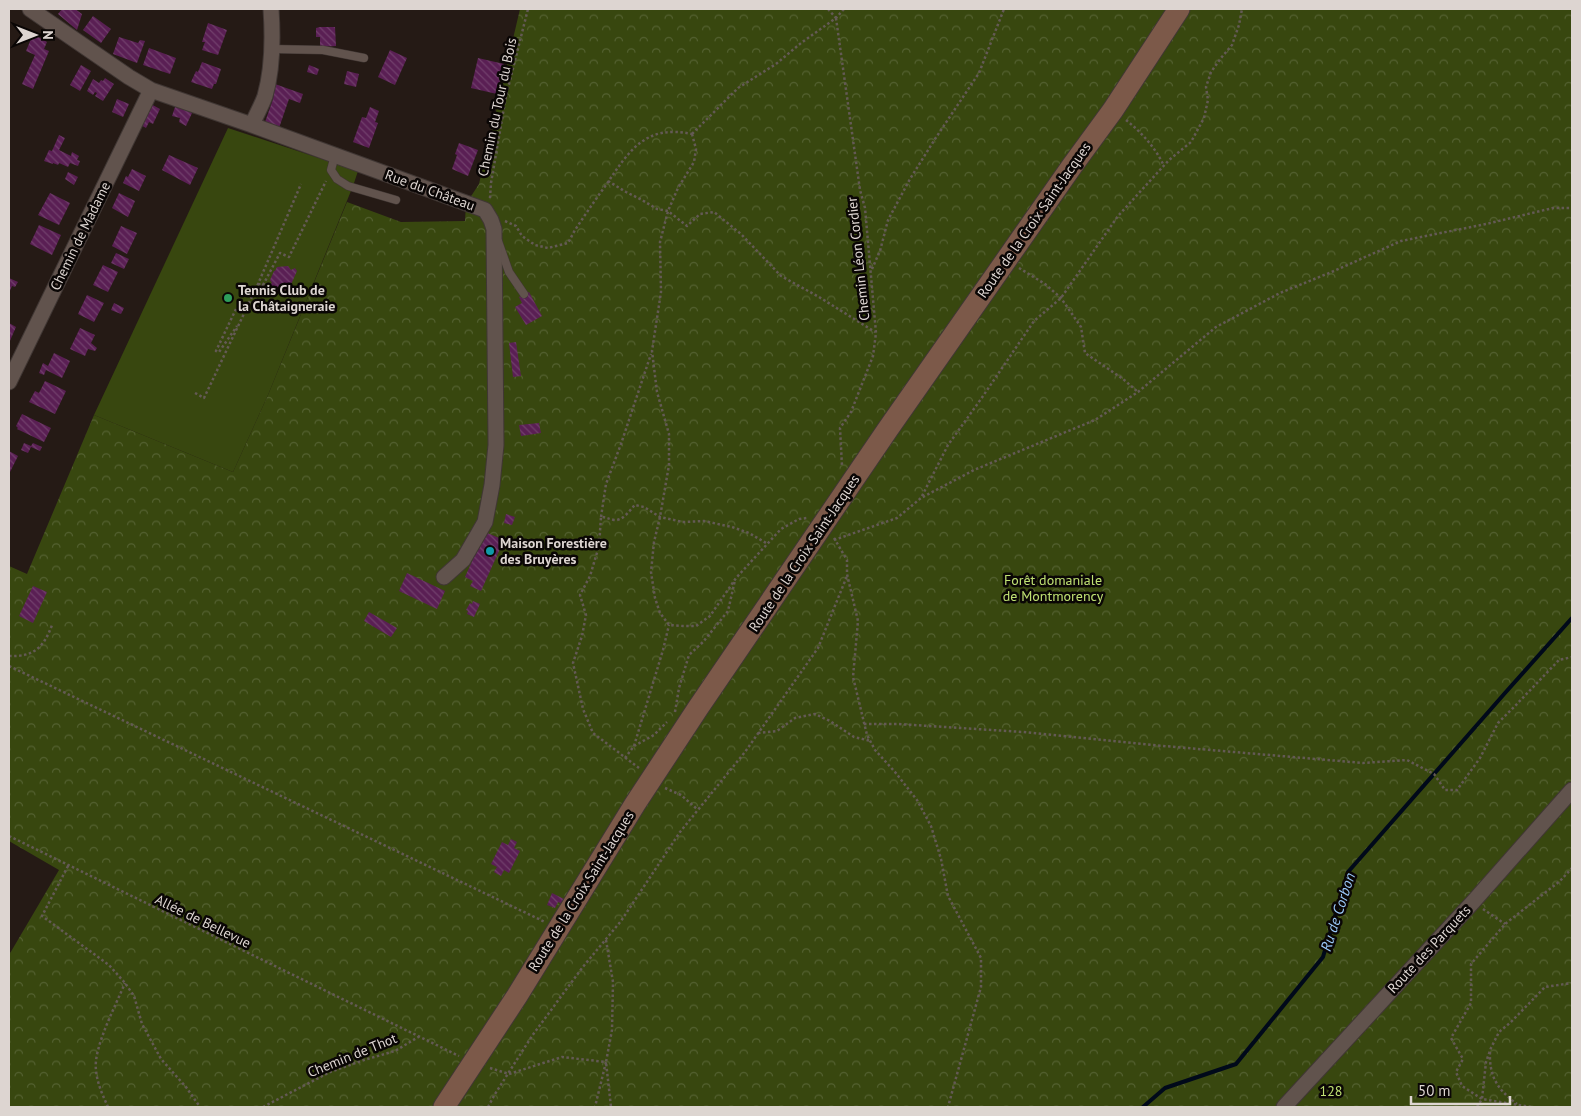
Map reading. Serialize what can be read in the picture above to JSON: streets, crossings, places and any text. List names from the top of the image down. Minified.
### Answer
{"streets":{"street":["Rue du Château","Route de la Croix Saint-Jacques","Chemin de Madame","Route des Parquets"],"path":["Chemin du Tour du Bois","Chemin Léon Cordier","Allée de Bellevue","Chemin de Thot"]},"crossings":[["Rue du Château","Chemin de Madame"],["Route de la Croix Saint-Jacques","Chemin Léon Cordier"],["Route de la Croix Saint-Jacques","Allée de Bellevue"],["Allée de Bellevue","Chemin de Thot"]],"water":["Ru de Corbon"],"parks":["Forêt domaniale de Montmorency","128"],"places":["Tennis Club de la Châtaigneraie","Maison Forestière des Bruyères"],"scale_bar":"50 m","north":"right"}
